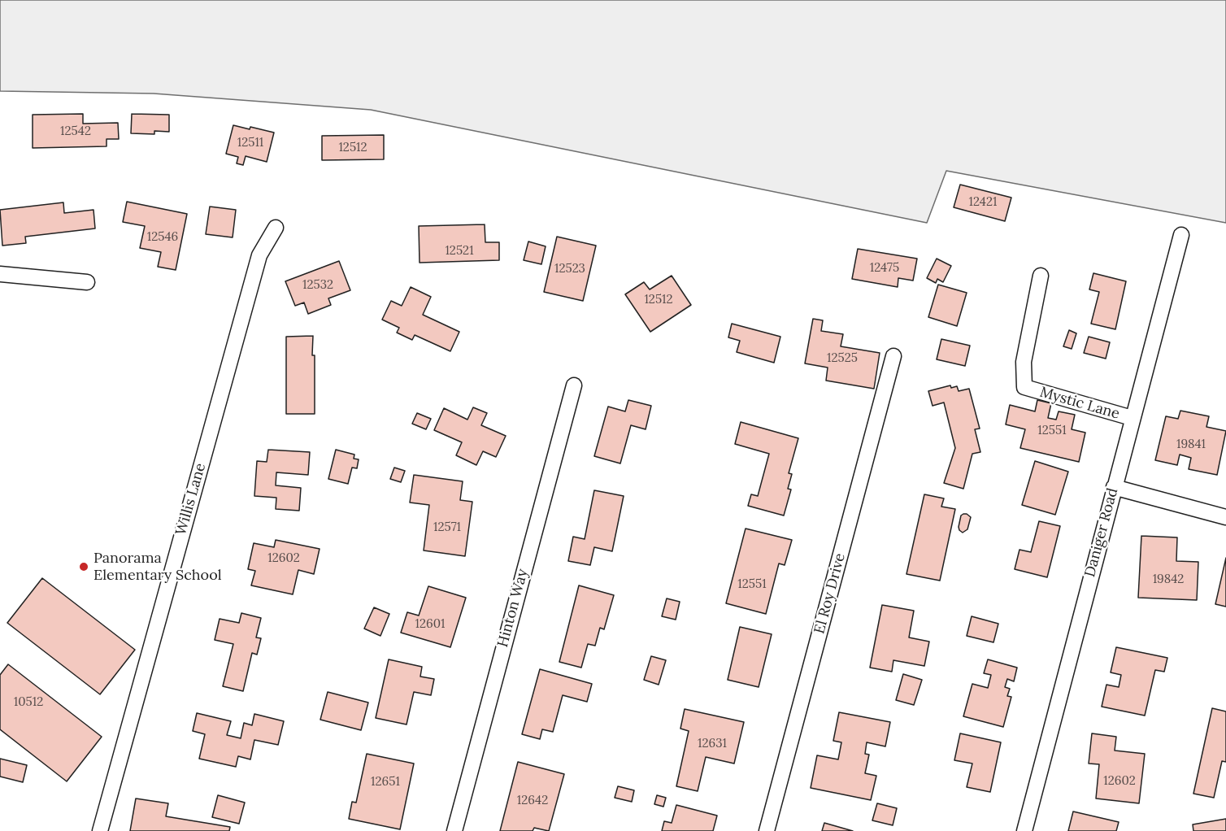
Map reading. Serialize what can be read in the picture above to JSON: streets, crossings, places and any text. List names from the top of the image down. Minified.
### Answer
{"streets":{"street":["Mystic Lane","Willis Lane","Daniger Road","El Roy Drive","Hinton Way"]},"crossings":[["Mystic Lane","Daniger Road"]],"places":["Panorama Elementary School"],"house_numbers":["12542","12511","12512","12421","12546","12521","12475","12523","12532","12512","12525","12551","19841","12571","12602","19842","12551","12601","10512","12631","12602","12651","12642"]}
